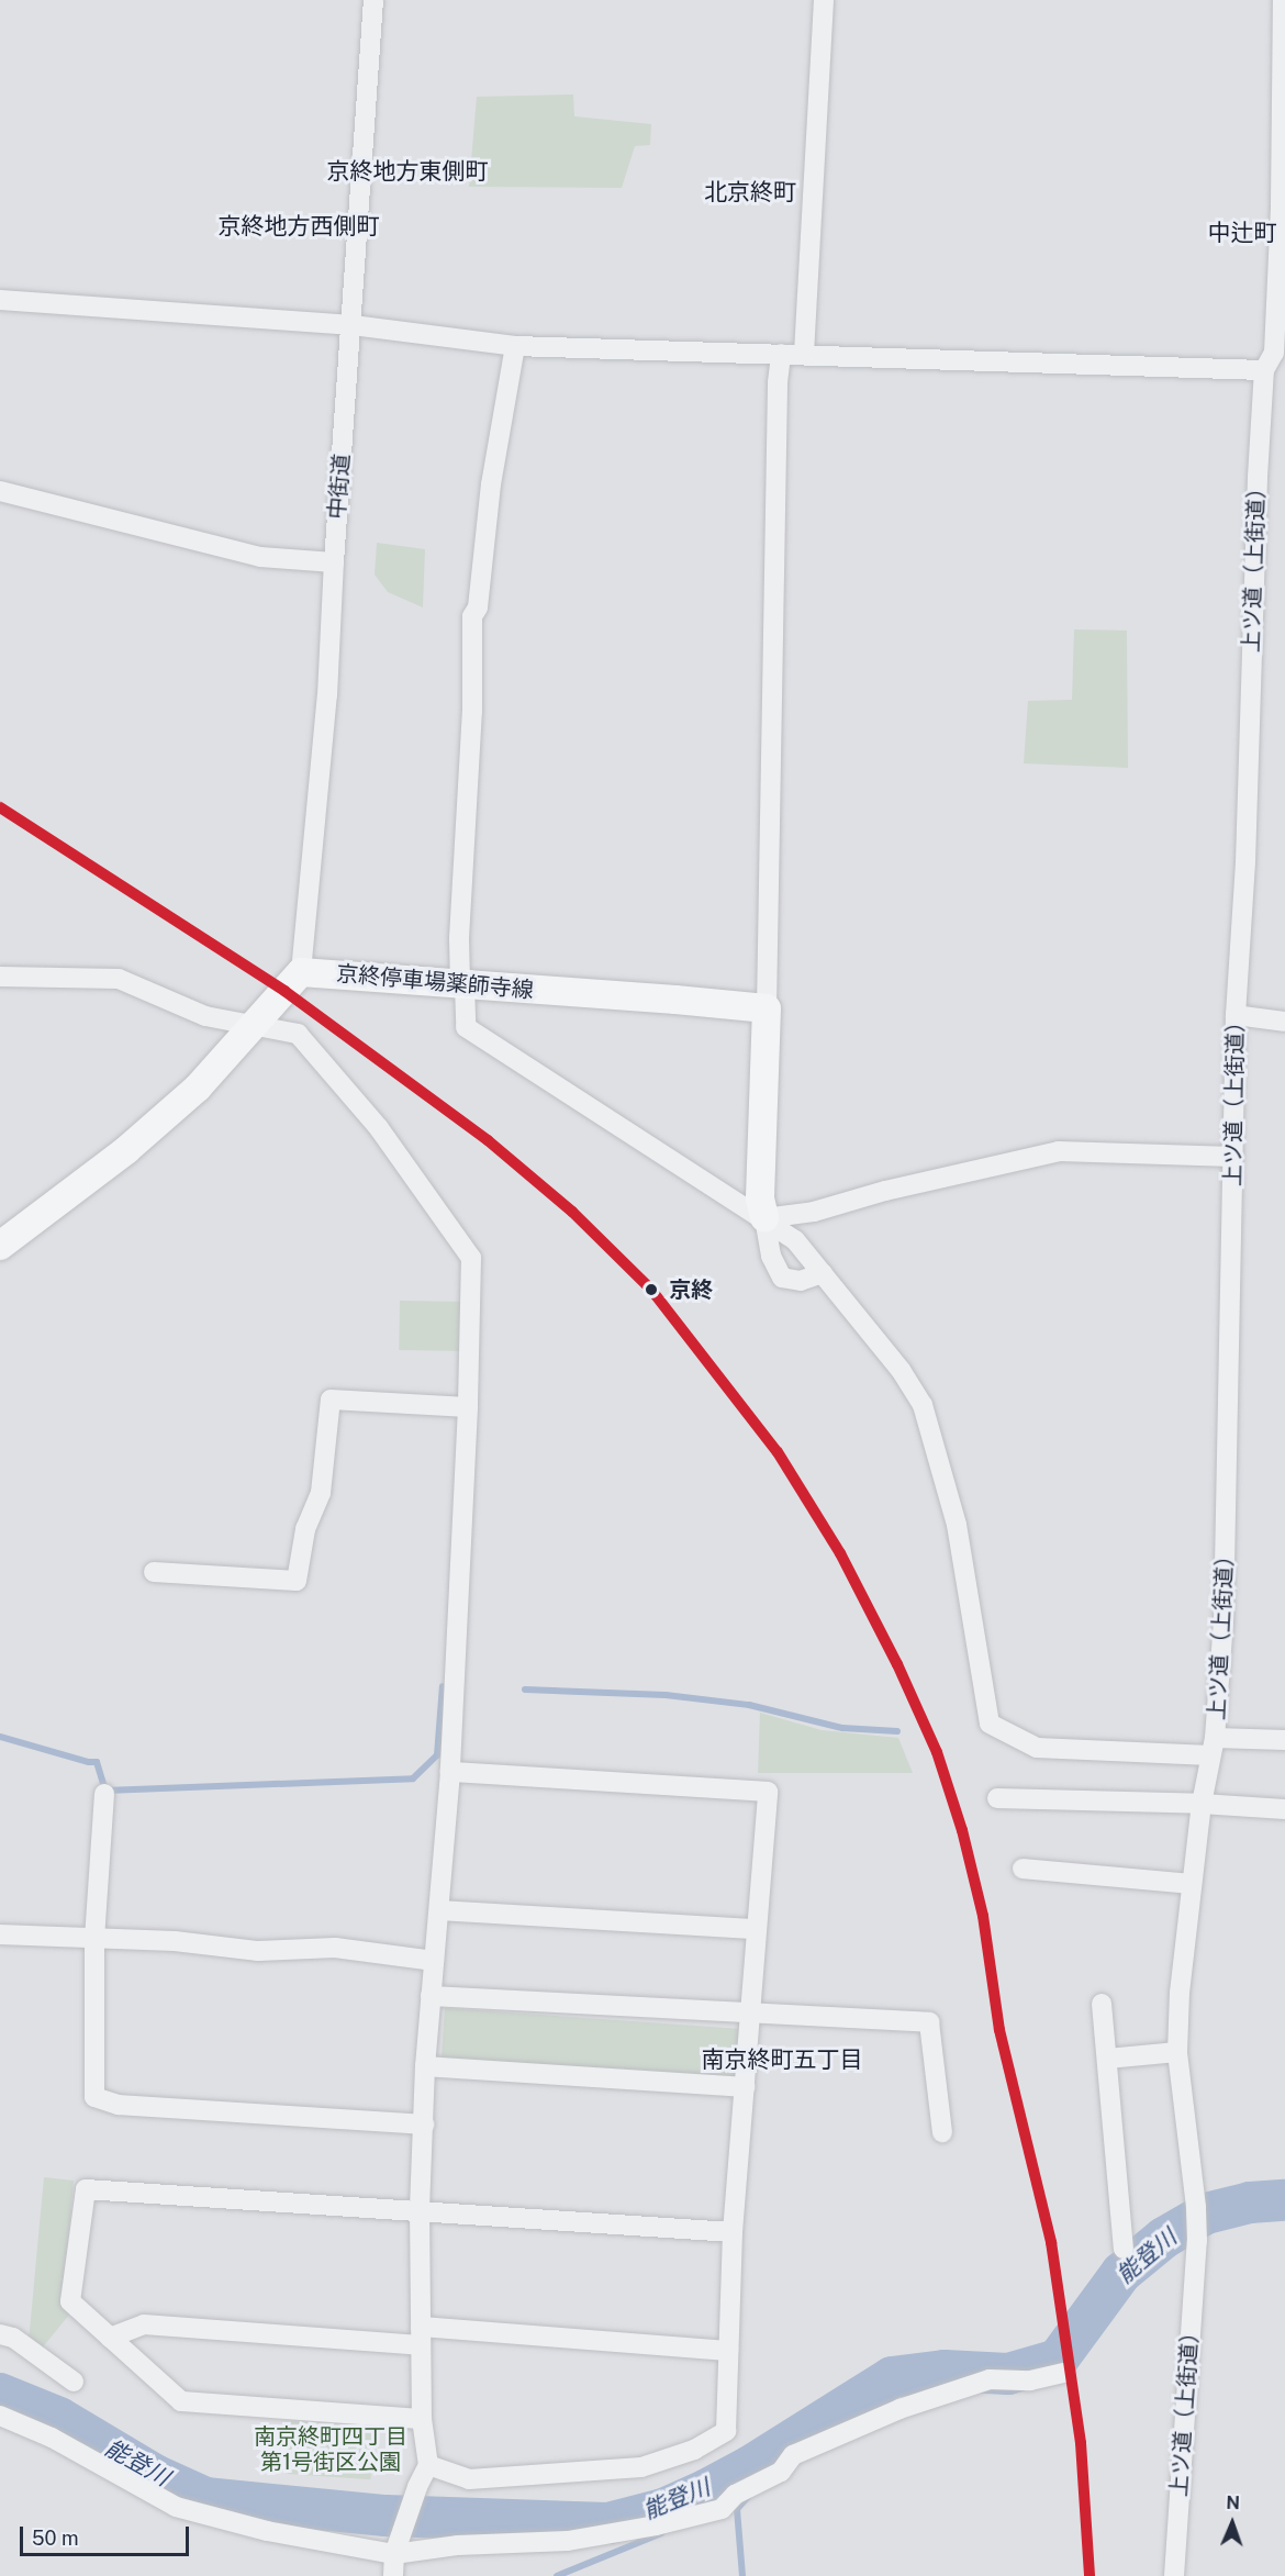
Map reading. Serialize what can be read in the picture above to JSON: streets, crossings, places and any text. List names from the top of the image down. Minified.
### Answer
{"streets":{"main road":["京終停車場薬師寺線"],"street":["中街道","上ツ道（上街道）"]},"crossings":[["中街道","京終停車場薬師寺線"]],"districts":["京終地方東側町","北京終町","京終地方西側町","中辻町","南京終町五丁目"],"water":["能登川"],"parks":["南京終町四丁目 第1号街区公園"],"places":["京終"],"scale_bar":"50 m","north":"top"}
